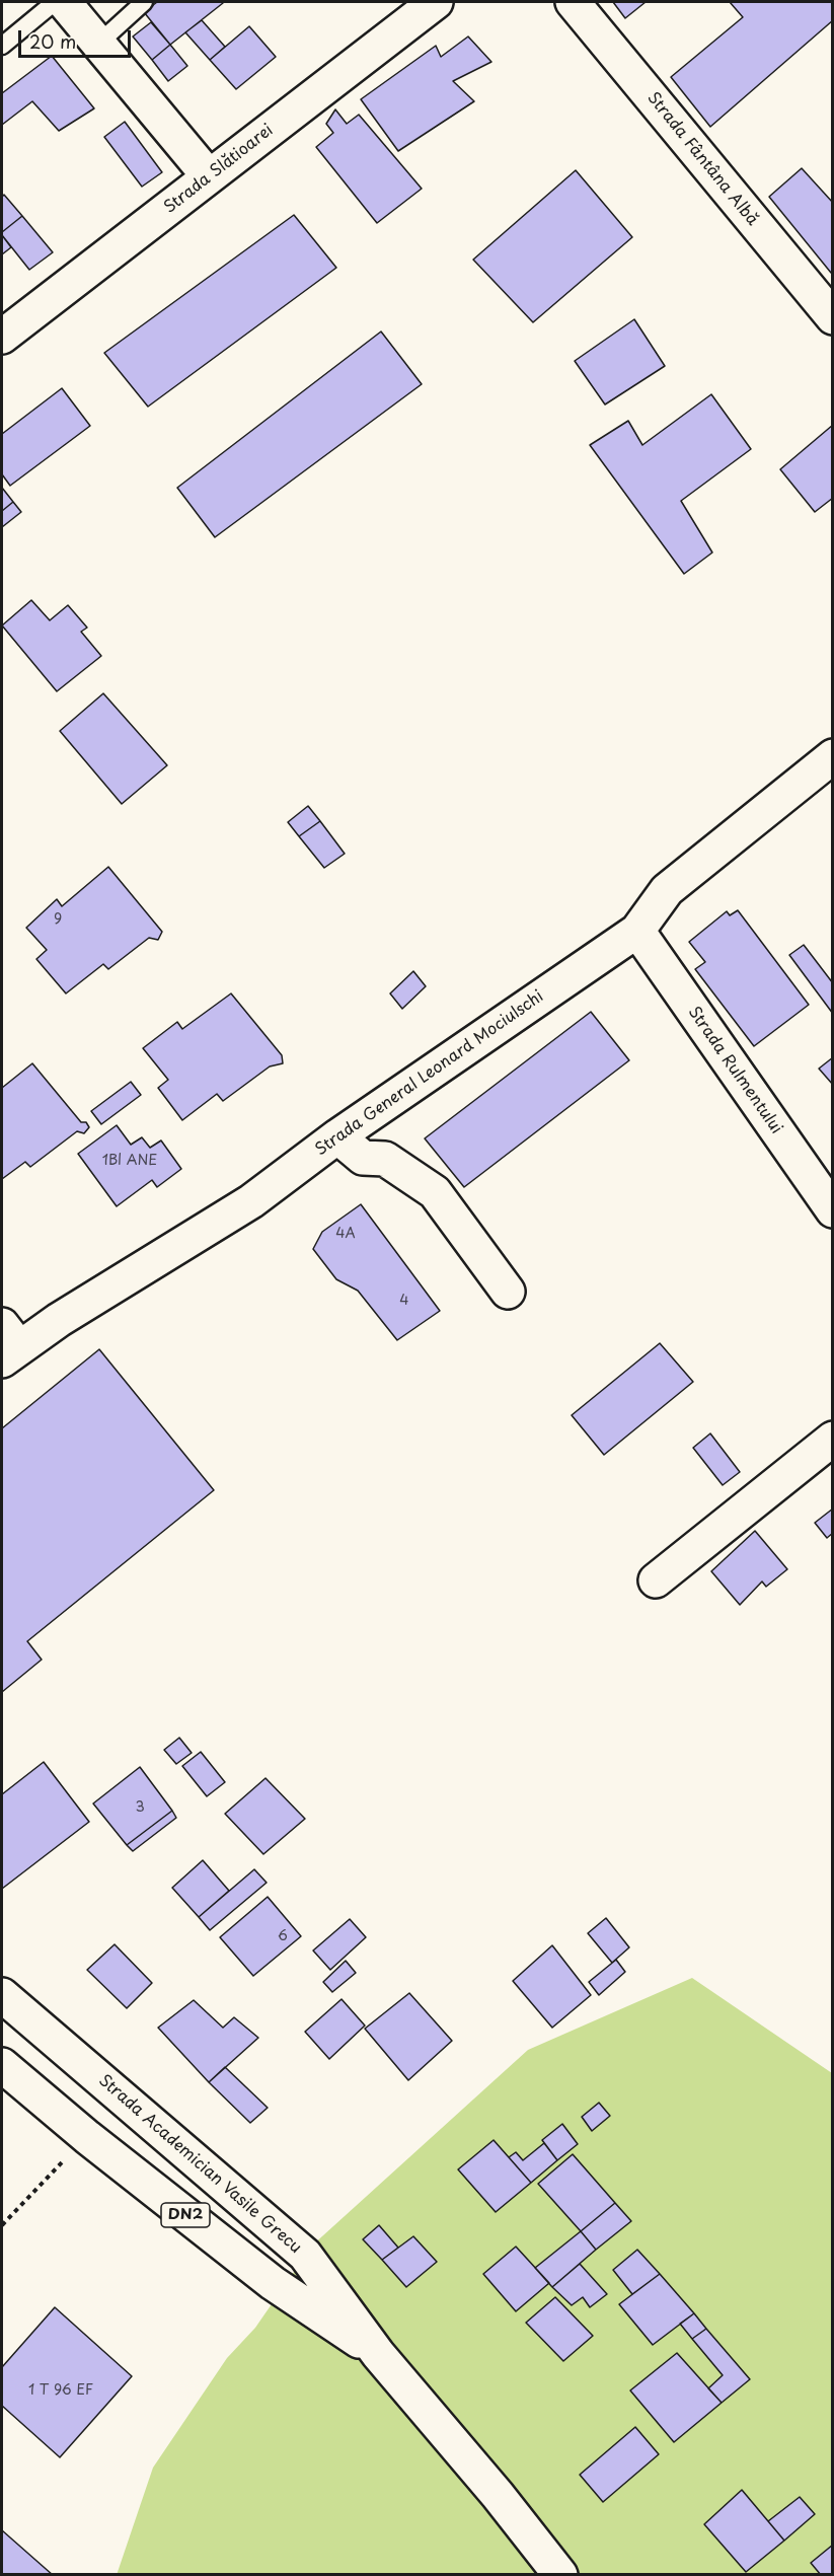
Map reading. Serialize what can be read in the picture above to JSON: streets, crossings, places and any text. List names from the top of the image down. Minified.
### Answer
{"streets":{"street":["Strada Fântâna Albă","Strada Slătioarei","Strada Rulmentului","Strada General Leonard Mociulschi","Strada Academician Vasile Grecu","DN2"]},"crossings":[["Strada Rulmentului","Strada General Leonard Mociulschi"]],"house_numbers":["9","1Bl ANE","4A","4","3","6","1 T 96 EF"],"scale_bar":"20 m"}
